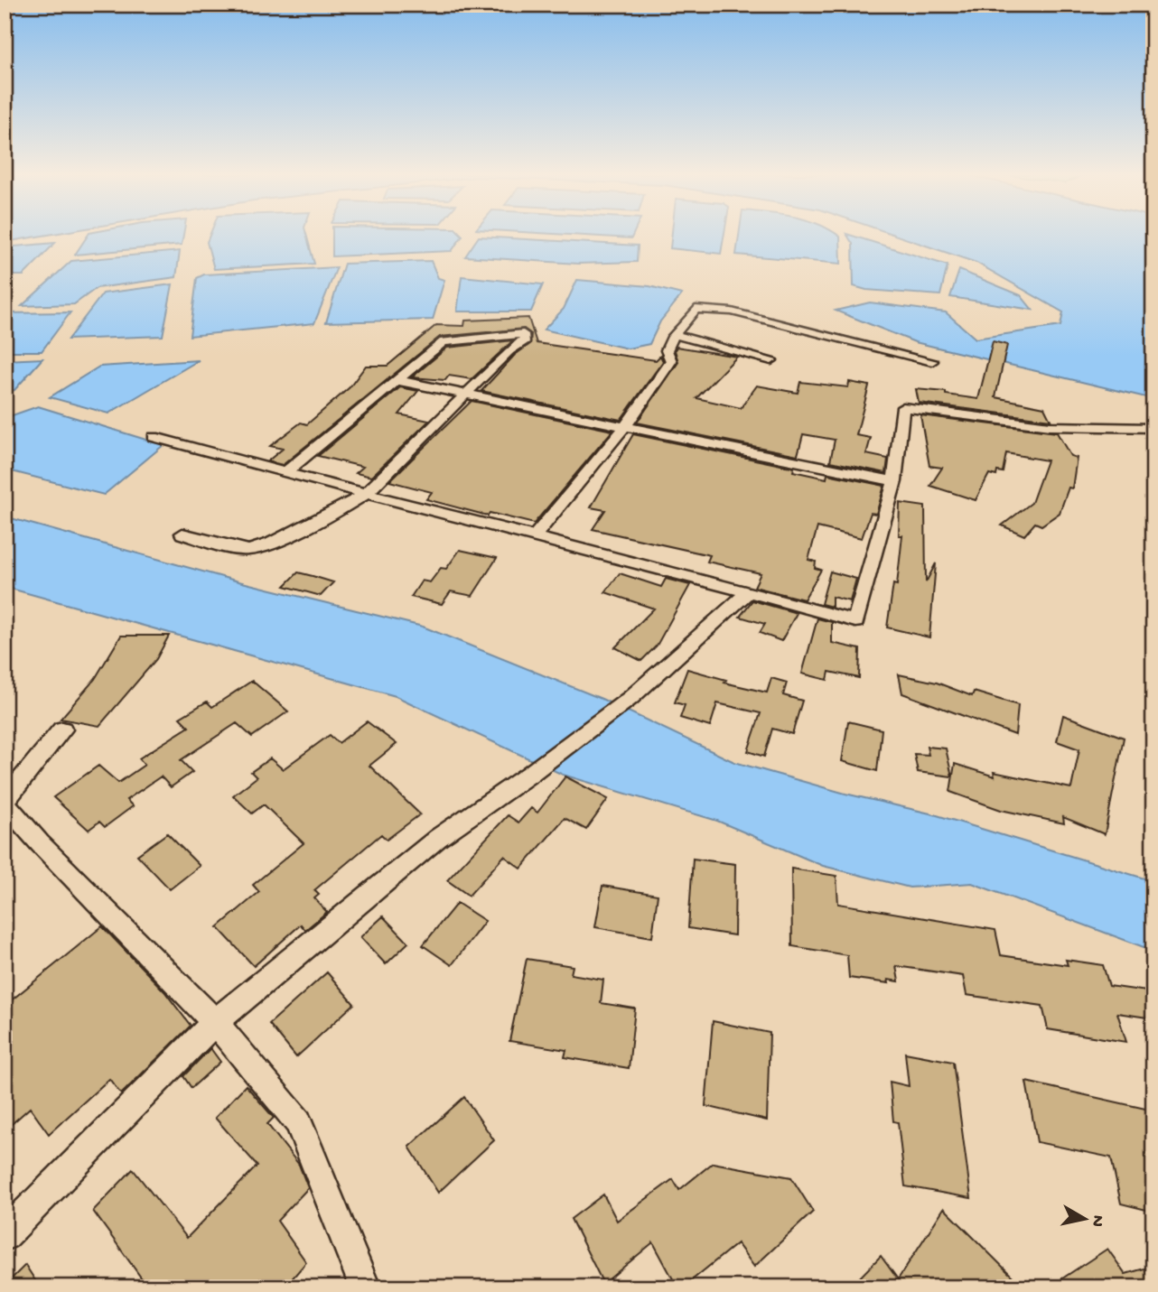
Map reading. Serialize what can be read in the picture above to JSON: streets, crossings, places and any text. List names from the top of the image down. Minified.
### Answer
{"north":"right"}
